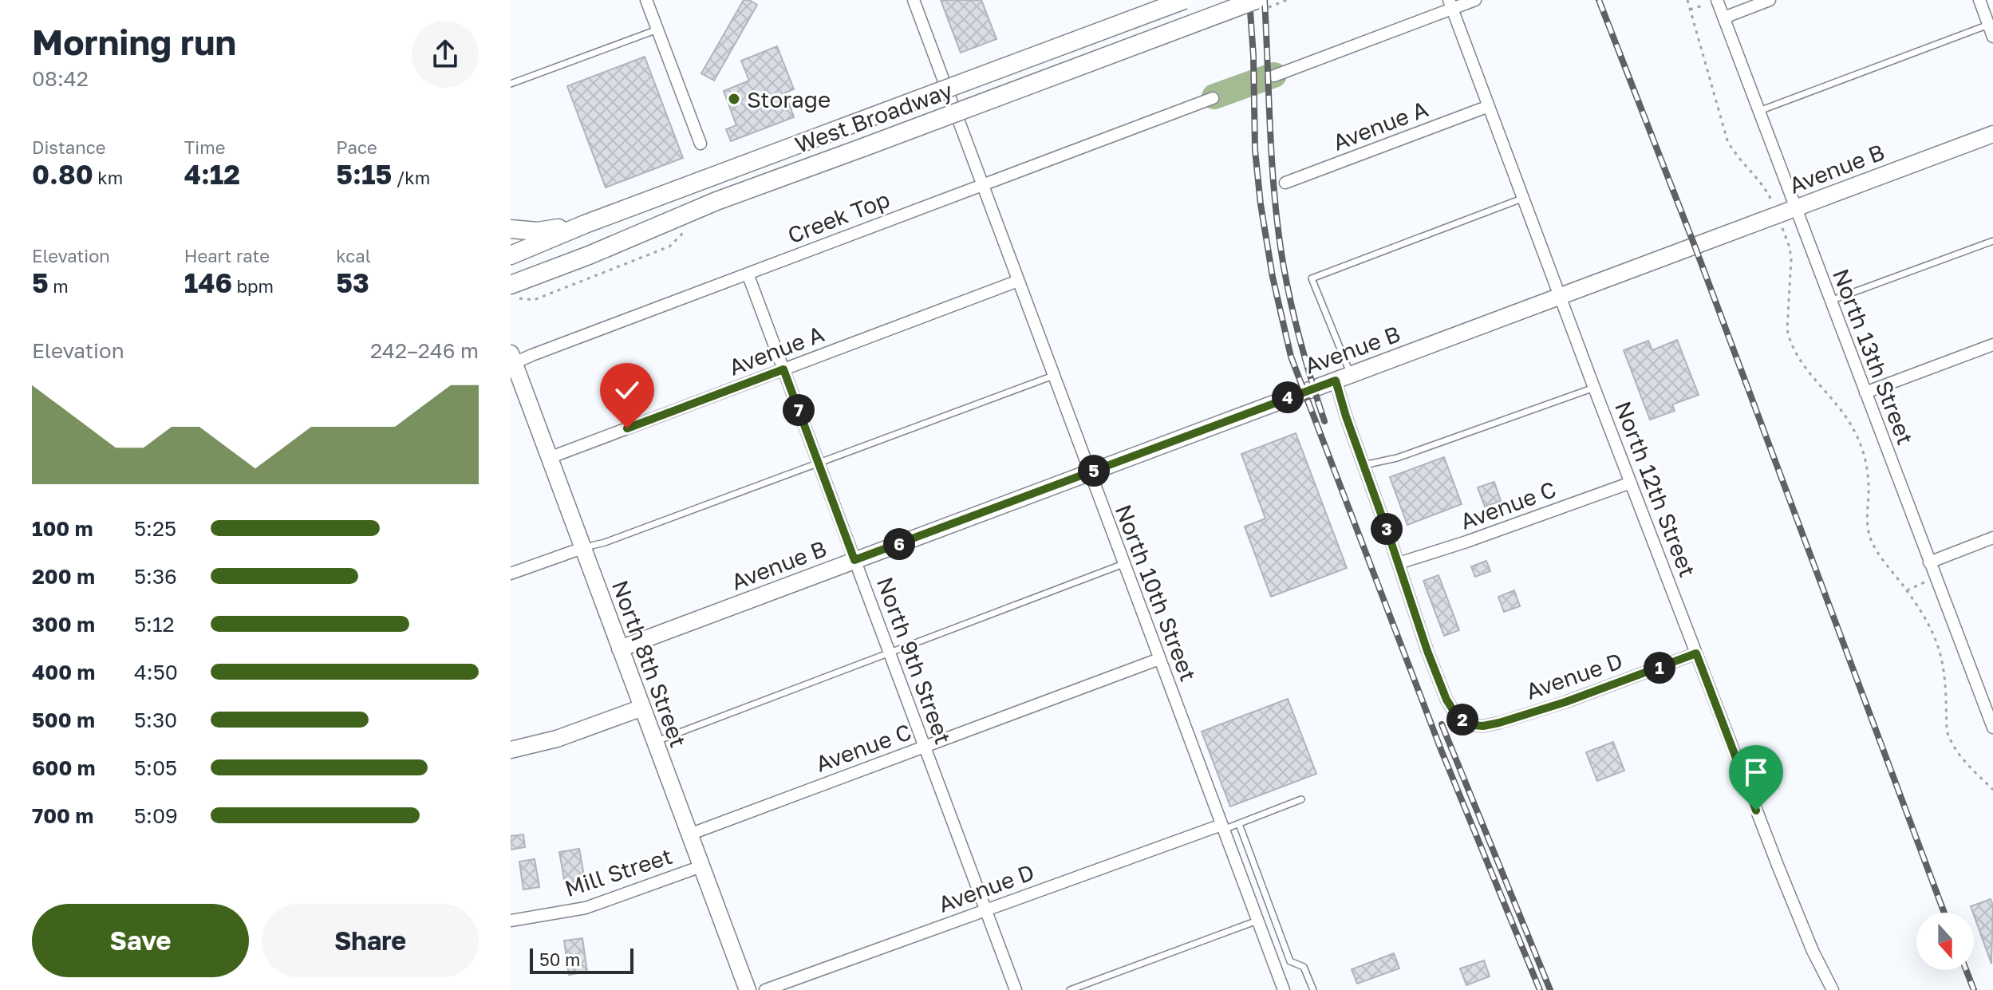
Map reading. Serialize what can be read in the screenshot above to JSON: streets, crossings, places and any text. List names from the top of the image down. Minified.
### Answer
{"streets":{"main road":["West Broadway"],"street":["Avenue A","Avenue B","Creek Top","North 13th Street","North 12th Street","Avenue C","North 10th Street","North 9th Street","North 8th Street","Avenue D","Mill Street"]},"crossings":[["Avenue A","North 12th Street"],["Avenue A","North 10th Street"],["Avenue A","North 9th Street"],["Avenue A","North 8th Street"],["Avenue B","North 13th Street"],["Avenue B","North 12th Street"],["Avenue B","North 10th Street"],["Avenue B","North 9th Street"],["Avenue B","North 8th Street"],["Creek Top","North 10th Street"],["Creek Top","North 9th Street"],["Creek Top","North 8th Street"],["North 12th Street","Avenue C"],["North 12th Street","Avenue D"],["Avenue C","North 10th Street"],["Avenue C","North 9th Street"],["Avenue C","North 8th Street"],["Avenue C","Avenue D"],["North 10th Street","Avenue D"],["North 9th Street","Avenue D"],["North 8th Street","Mill Street"]],"places":["Storage"],"scale_bar":"50 m","north":"bottom","page":{"heading":["Morning run","08:42"],"stats":[["Distance","0.80 km"],["Time","4:12"],["Pace","5:15 /km"],["Elevation","5 m"],["Heart rate","146 bpm"],["kcal","53"]],"chart":["Elevation","242–246 m"],"pins":["4","7","5","3","6","1","2"],"list":[{"name":"100 m","note":"5:25"},{"name":"200 m","note":"5:36"},{"name":"300 m","note":"5:12"},{"name":"400 m","note":"4:50"},{"name":"500 m","note":"5:30"},{"name":"600 m","note":"5:05"},{"name":"700 m","note":"5:09"}],"buttons":["Save","Share"],"scale":"50 m"}}
